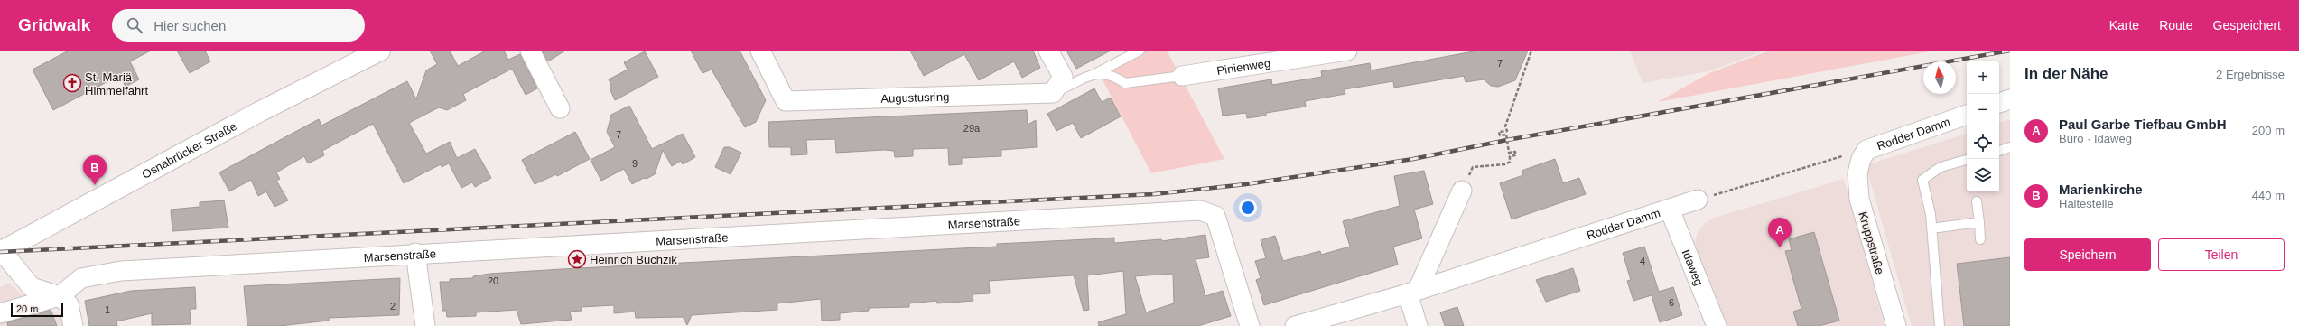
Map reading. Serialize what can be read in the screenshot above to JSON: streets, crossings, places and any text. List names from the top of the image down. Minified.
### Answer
{"streets":{"main road":["Osnabrücker Straße"],"street":["Pinienweg","Augustusring","Rodder Damm","Marsenstraße","Kruppstraße","Idaweg"]},"crossings":[["Rodder Damm","Kruppstraße"],["Rodder Damm","Idaweg"]],"places":{"church":["St. Mariä Himmelfahrt"],"place":["Heinrich Buchzik"]},"house_numbers":["7","29a","7","9","4","20","6","2","1"],"scale_bar":"20 m","north":"top","page":{"header":"Gridwalk","search":"Hier suchen","nav":["Karte","Route","Gespeichert"],"heading":["In der Nähe","2 Ergebnisse"],"map_buttons":["+","−"],"list":[{"mark":"A","name":"Paul Garbe Tiefbau GmbH","note":"Büro · Idaweg","value":"200 m"},{"mark":"B","name":"Marienkirche","note":"Haltestelle","value":"440 m"}],"pins":["B","A"],"buttons":["Speichern","Teilen"],"scale":"20 m"}}
